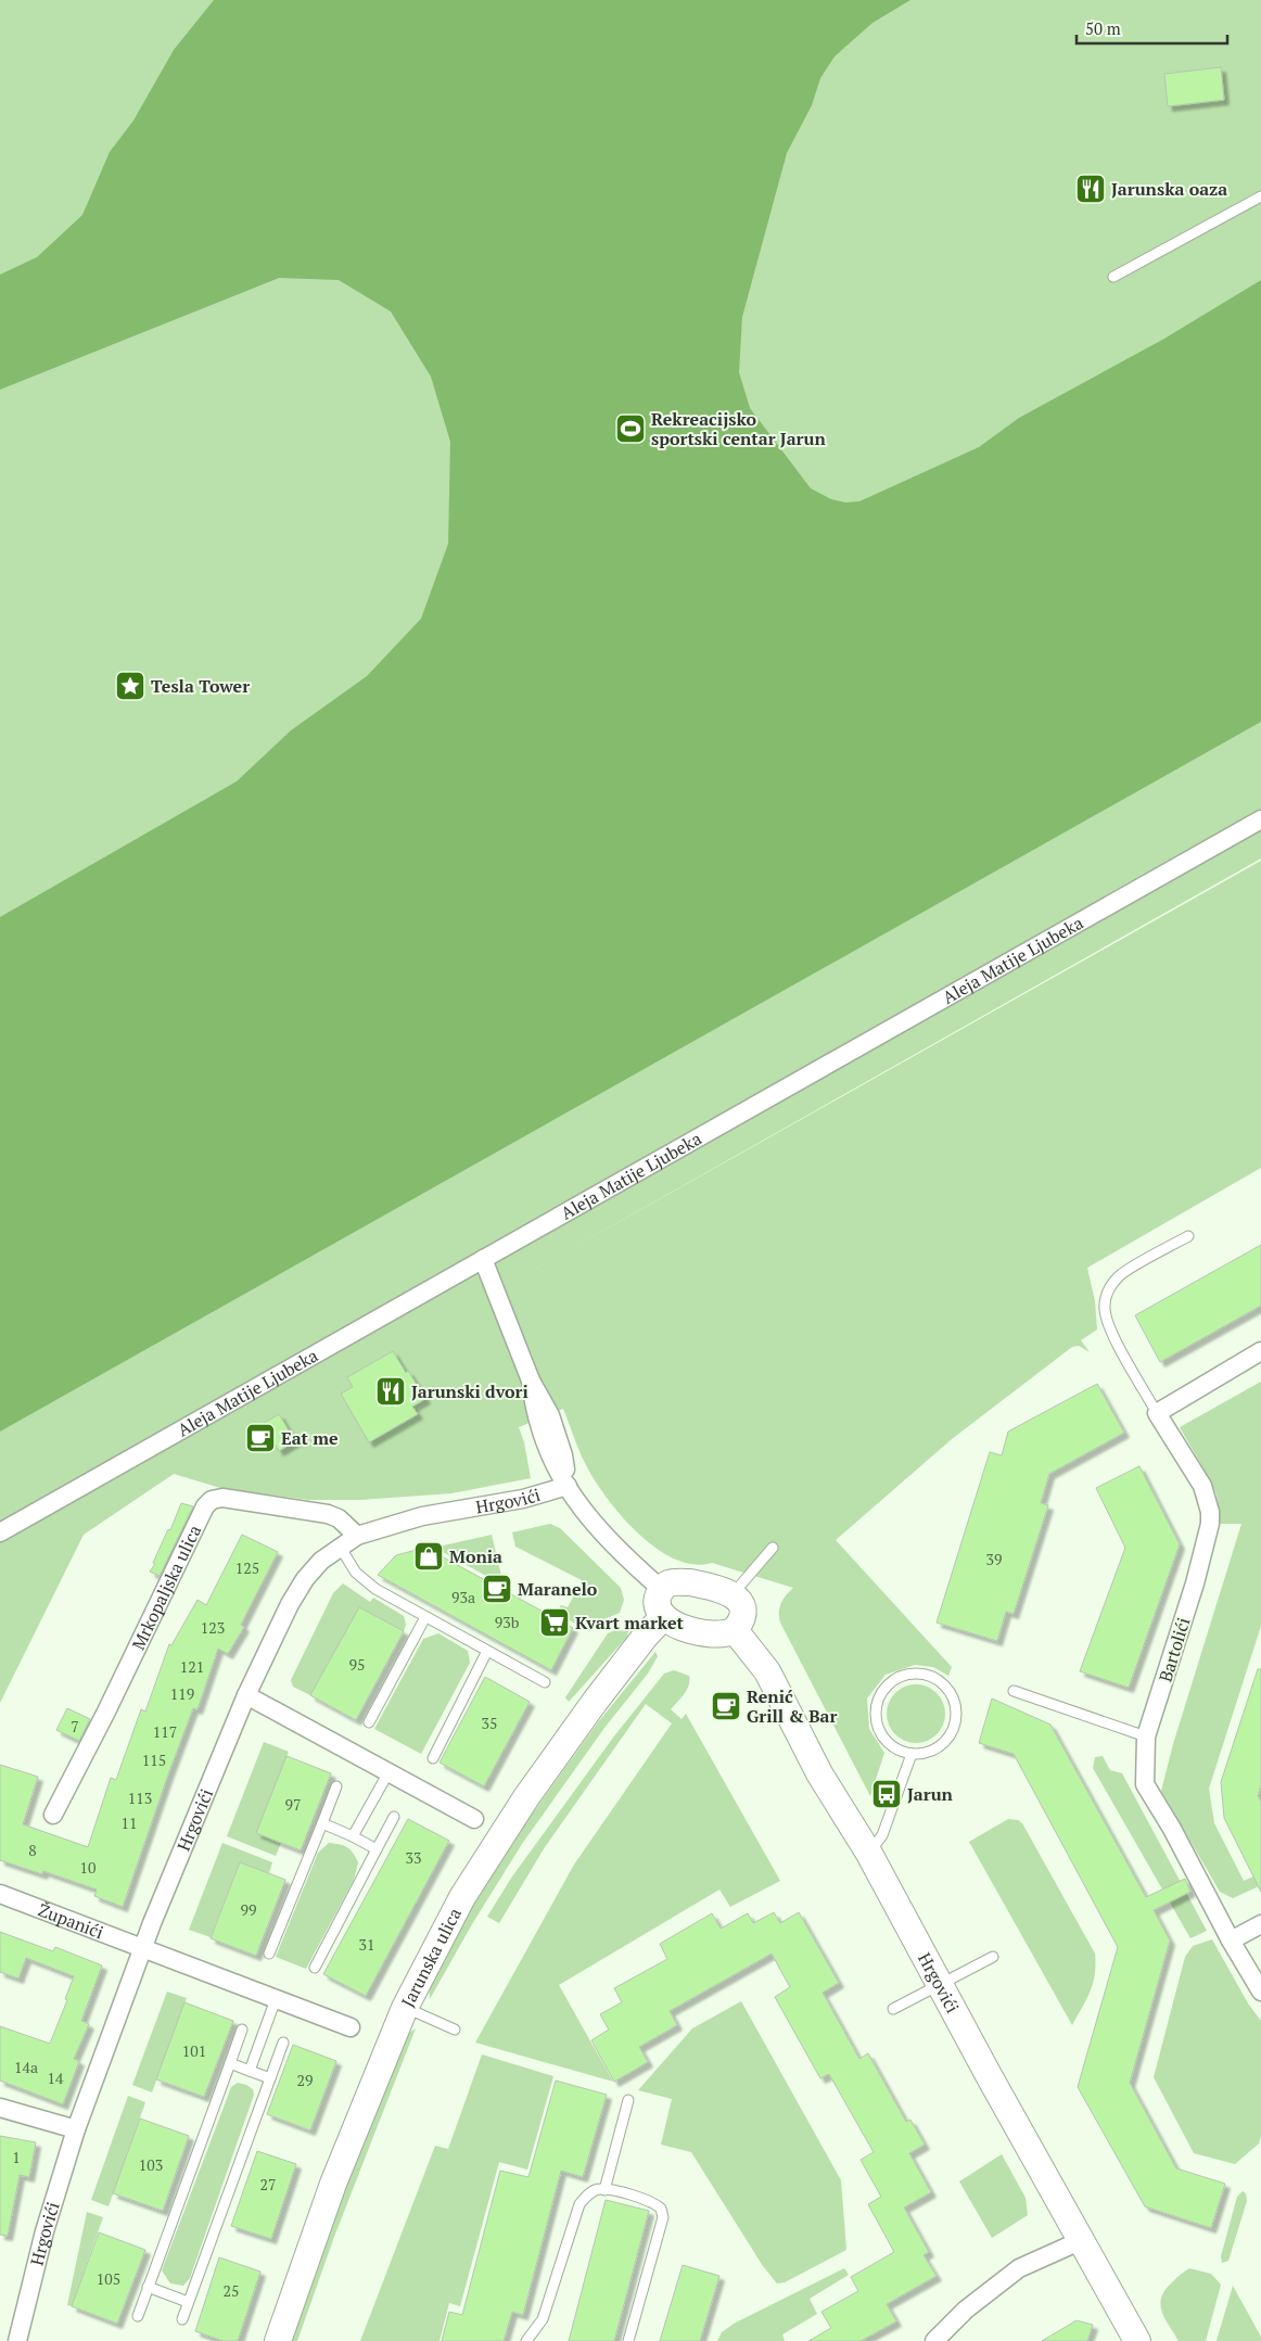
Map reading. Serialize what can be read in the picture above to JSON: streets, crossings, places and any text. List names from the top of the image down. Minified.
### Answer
{"streets":{"street":["Aleja Matije Ljubeka","Hrgovići","Mrkopaljska ulica","Bartolići","Županići","Jarunska ulica"]},"crossings":[["Hrgovići","Mrkopaljska ulica"],["Hrgovići","Županići"]],"places":{"restaurant":["Jarunska oaza","Jarunski dvori"],"sports":["Rekreacijsko sportski centar Jarun"],"place":["Tesla Tower"],"cafe":["Eat me","Maranelo","Renić Grill & Bar"],"shop":["Monia"],"supermarket":["Kvart market"],"bus stop":["Jarun"]},"house_numbers":["39","125","93a","93b","123","95","121","119","35","7","117","115","113","97","11","8","33","10","99","31","101","14a","14","29","1","103","27","105","25"],"scale_bar":"50 m"}
